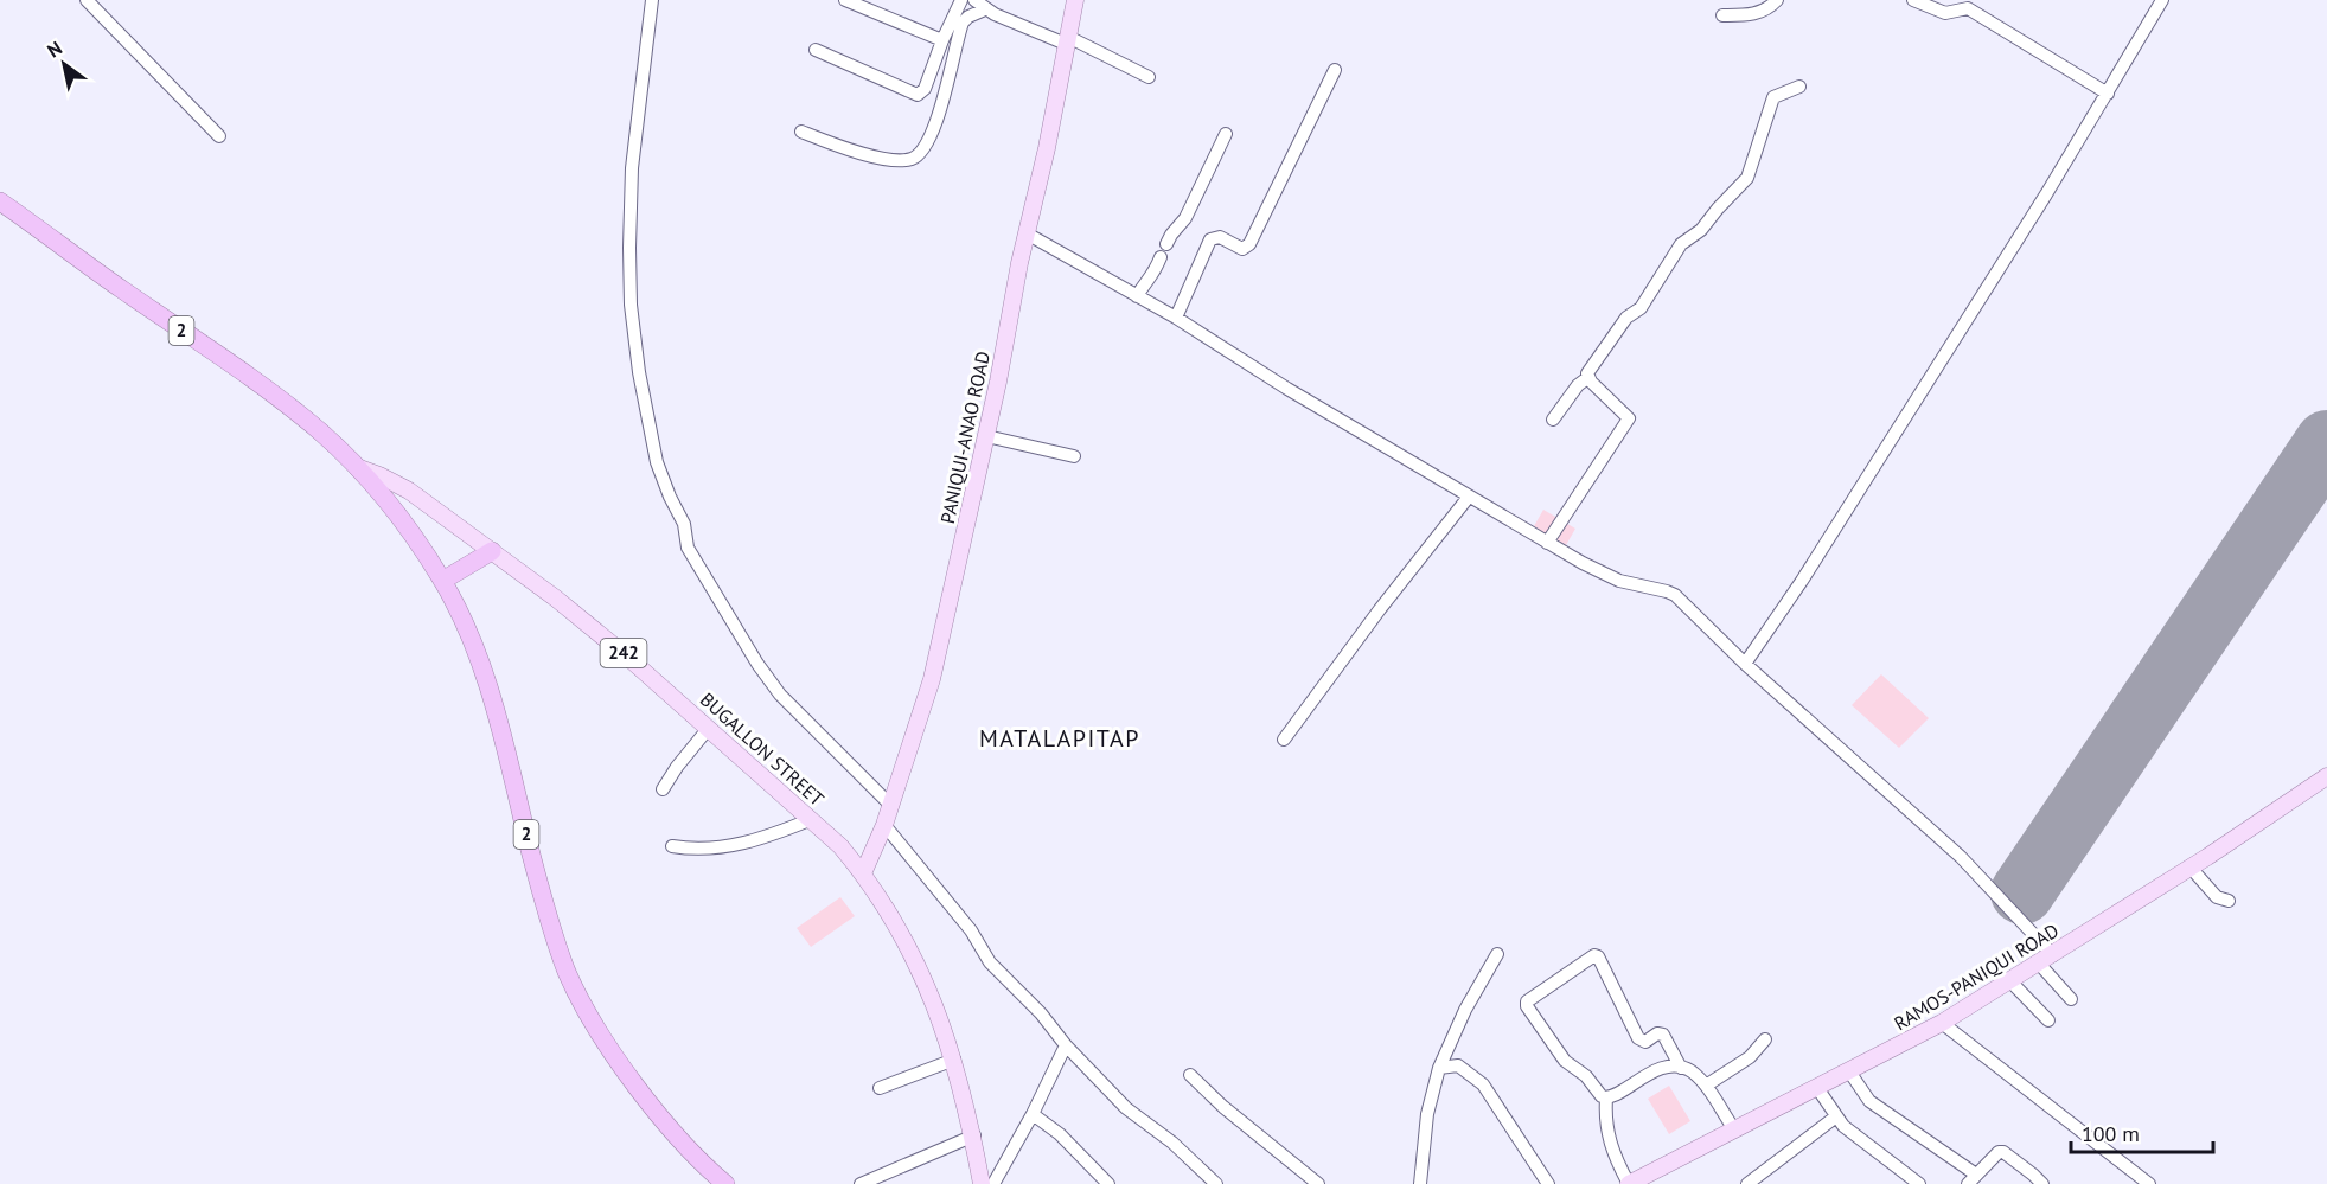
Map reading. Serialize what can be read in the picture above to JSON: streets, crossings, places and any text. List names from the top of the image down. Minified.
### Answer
{"streets":{"highway":["2"],"main road":["PANIQUI-ANAO ROAD","242","BUGALLON STREET","RAMOS-PANIQUI ROAD"]},"crossings":[["2","BUGALLON STREET"],["PANIQUI-ANAO ROAD","BUGALLON STREET"]],"districts":["MATALAPITAP"],"scale_bar":"100 m","north":"top left"}
